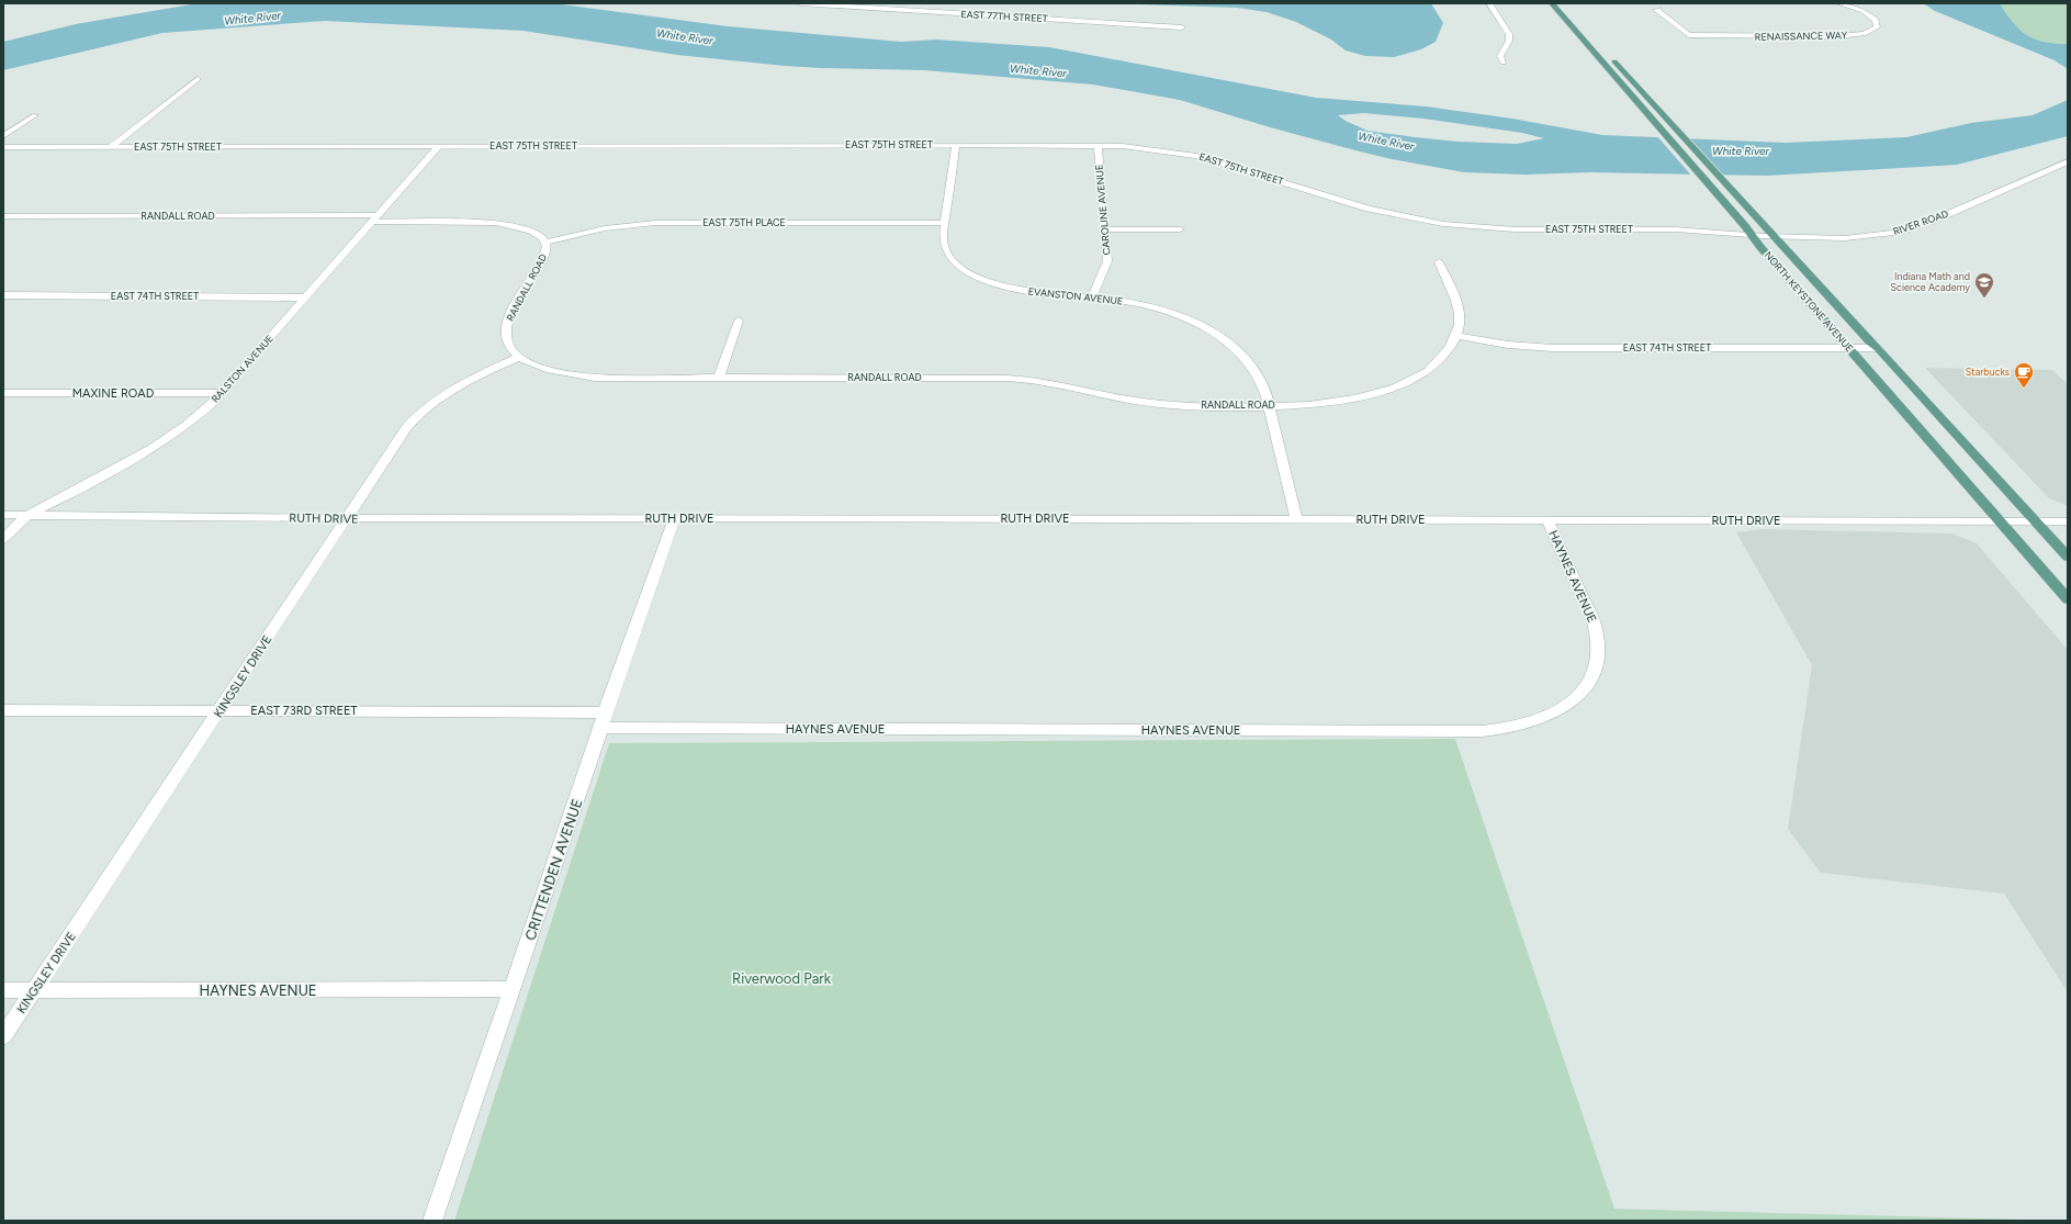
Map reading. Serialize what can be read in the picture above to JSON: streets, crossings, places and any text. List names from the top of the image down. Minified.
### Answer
{"streets":{"main road":["NORTH KEYSTONE AVENUE"],"street":["EAST 77TH STREET","RENAISSANCE WAY","EAST 75TH STREET","CAROLINE AVENUE","RANDALL ROAD","EAST 75TH PLACE","RIVER ROAD","EAST 74TH STREET","EVANSTON AVENUE","RALSTON AVENUE","MAXINE ROAD","RUTH DRIVE","HAYNES AVENUE","KINGSLEY DRIVE","EAST 73RD STREET","CRITTENDEN AVENUE"]},"crossings":[["EAST 75TH STREET","CAROLINE AVENUE"],["EAST 75TH STREET","RIVER ROAD"],["EAST 75TH STREET","EVANSTON AVENUE"],["EAST 75TH STREET","NORTH KEYSTONE AVENUE"],["EAST 75TH STREET","RALSTON AVENUE"],["CAROLINE AVENUE","EVANSTON AVENUE"],["RANDALL ROAD","EAST 75TH PLACE"],["RANDALL ROAD","EAST 74TH STREET"],["RANDALL ROAD","EVANSTON AVENUE"],["RANDALL ROAD","RALSTON AVENUE"],["RANDALL ROAD","KINGSLEY DRIVE"],["EAST 75TH PLACE","EVANSTON AVENUE"],["RIVER ROAD","NORTH KEYSTONE AVENUE"],["EAST 74TH STREET","NORTH KEYSTONE AVENUE"],["EAST 74TH STREET","RALSTON AVENUE"],["EVANSTON AVENUE","RUTH DRIVE"],["NORTH KEYSTONE AVENUE","RUTH DRIVE"],["RALSTON AVENUE","MAXINE ROAD"],["RALSTON AVENUE","RUTH DRIVE"],["RUTH DRIVE","HAYNES AVENUE"],["RUTH DRIVE","KINGSLEY DRIVE"],["RUTH DRIVE","CRITTENDEN AVENUE"],["HAYNES AVENUE","KINGSLEY DRIVE"],["HAYNES AVENUE","EAST 73RD STREET"],["HAYNES AVENUE","CRITTENDEN AVENUE"],["KINGSLEY DRIVE","EAST 73RD STREET"],["EAST 73RD STREET","CRITTENDEN AVENUE"]],"water":["White River"],"parks":["Riverwood Park"],"places":{"school or university":["Indiana Math and Science Academy"],"cafe":["Starbucks"]}}
